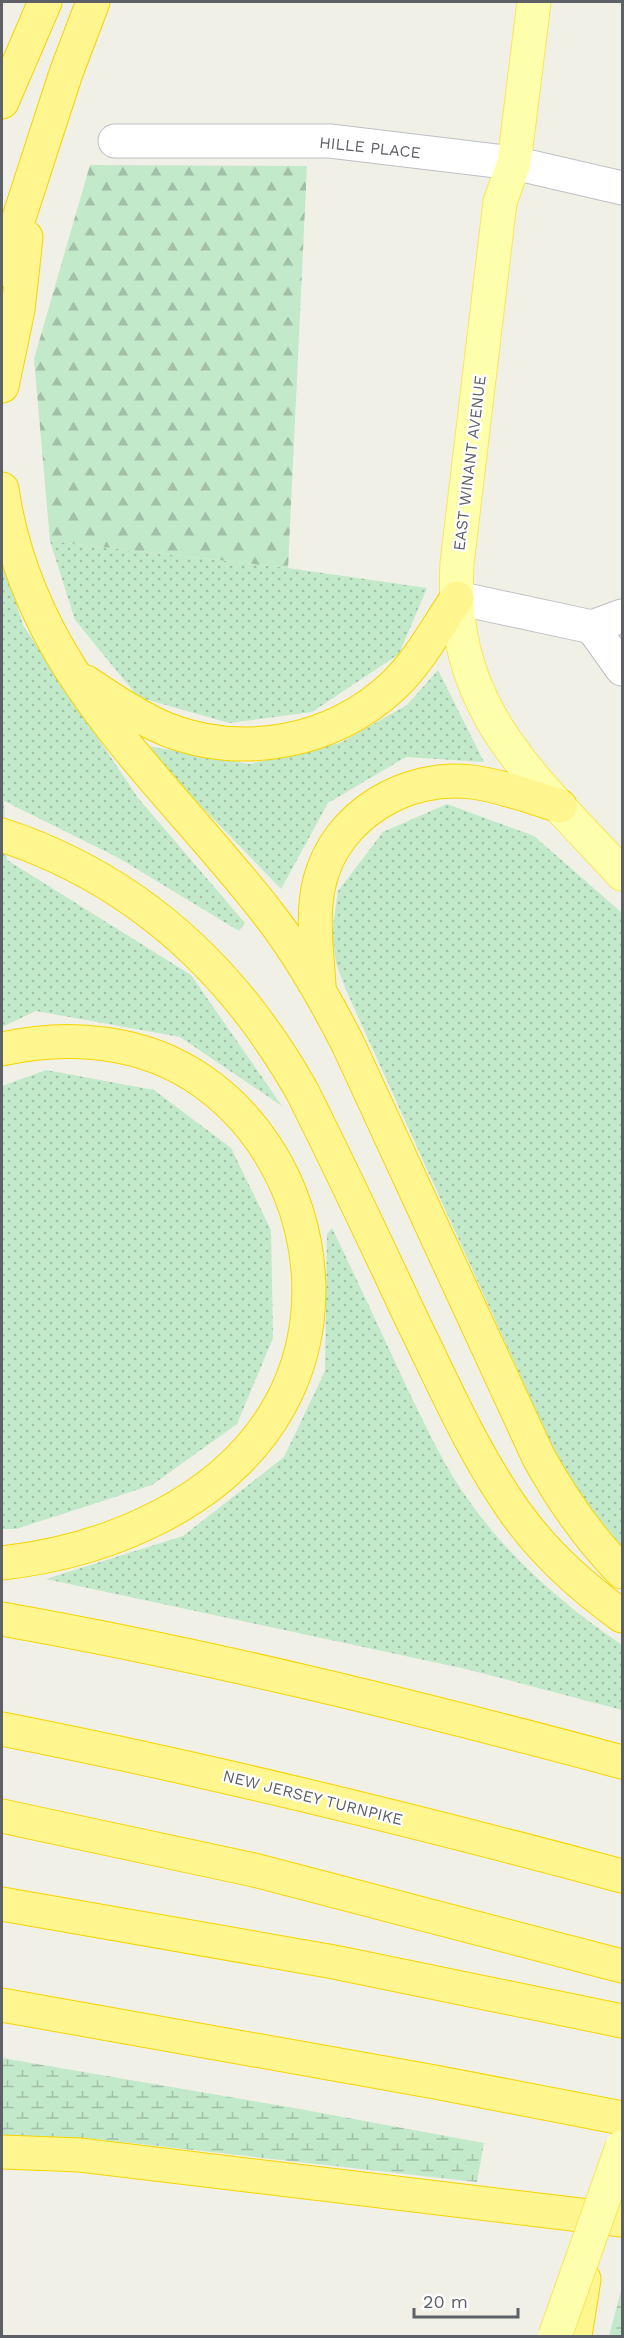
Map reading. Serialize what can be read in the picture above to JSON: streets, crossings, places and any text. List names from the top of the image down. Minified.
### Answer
{"streets":{"highway":["NEW JERSEY TURNPIKE"],"main road":["EAST WINANT AVENUE"],"street":["HILLE PLACE"]},"crossings":[["HILLE PLACE","EAST WINANT AVENUE"]],"scale_bar":"20 m"}
